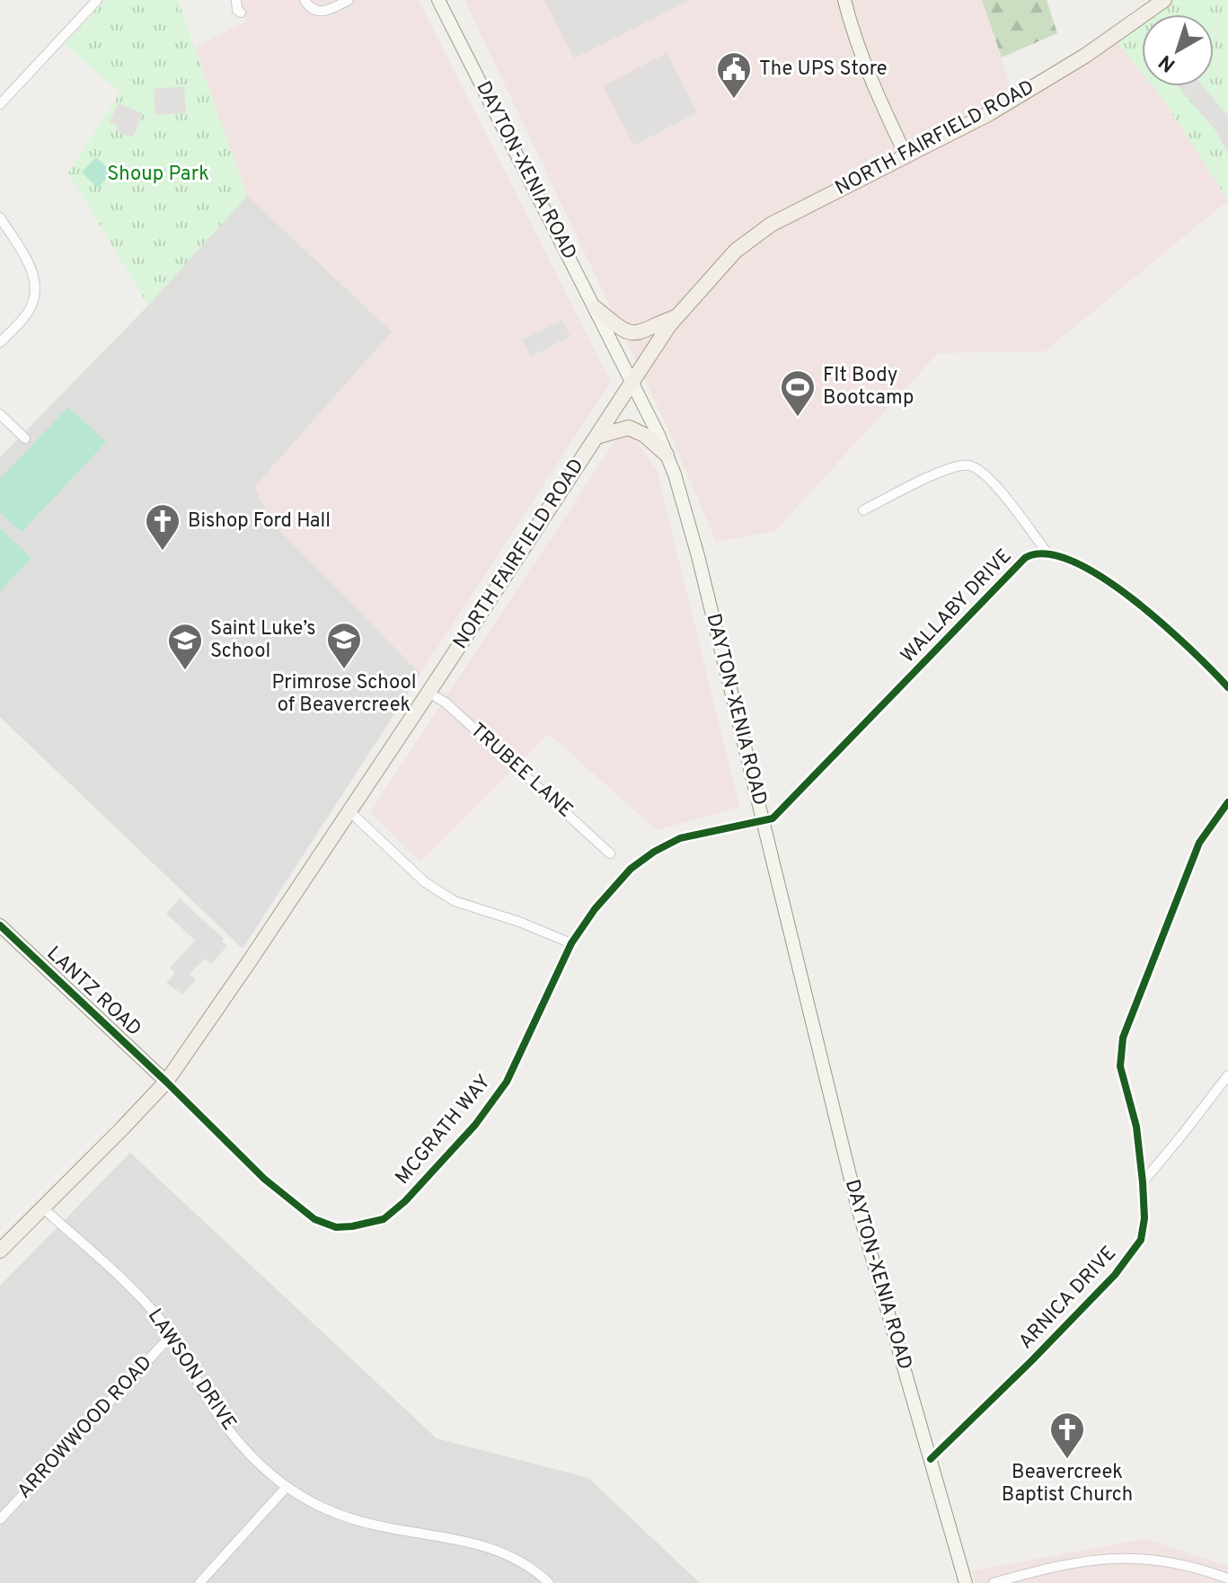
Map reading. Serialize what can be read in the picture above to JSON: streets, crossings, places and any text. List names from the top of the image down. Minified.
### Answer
{"streets":{"main road":["NORTH FAIRFIELD ROAD","DAYTON-XENIA ROAD","LANTZ ROAD"],"street":["WALLABY DRIVE","TRUBEE LANE","MCGRATH WAY","ARNICA DRIVE","LAWSON DRIVE","ARROWWOOD ROAD"]},"crossings":[["NORTH FAIRFIELD ROAD","DAYTON-XENIA ROAD"],["NORTH FAIRFIELD ROAD","TRUBEE LANE"],["NORTH FAIRFIELD ROAD","LANTZ ROAD"],["NORTH FAIRFIELD ROAD","MCGRATH WAY"],["NORTH FAIRFIELD ROAD","LAWSON DRIVE"],["DAYTON-XENIA ROAD","WALLABY DRIVE"],["DAYTON-XENIA ROAD","MCGRATH WAY"],["DAYTON-XENIA ROAD","ARNICA DRIVE"],["WALLABY DRIVE","MCGRATH WAY"],["LANTZ ROAD","MCGRATH WAY"],["LAWSON DRIVE","ARROWWOOD ROAD"]],"parks":["Shoup Park"],"places":{"public building":["The UPS Store"],"sports":["FIt Body Bootcamp"],"church":["Bishop Ford Hall","Beavercreek Baptist Church"],"school or university":["Primrose School of Beavercreek","Saint Luke’s School"]},"north":"bottom left"}
